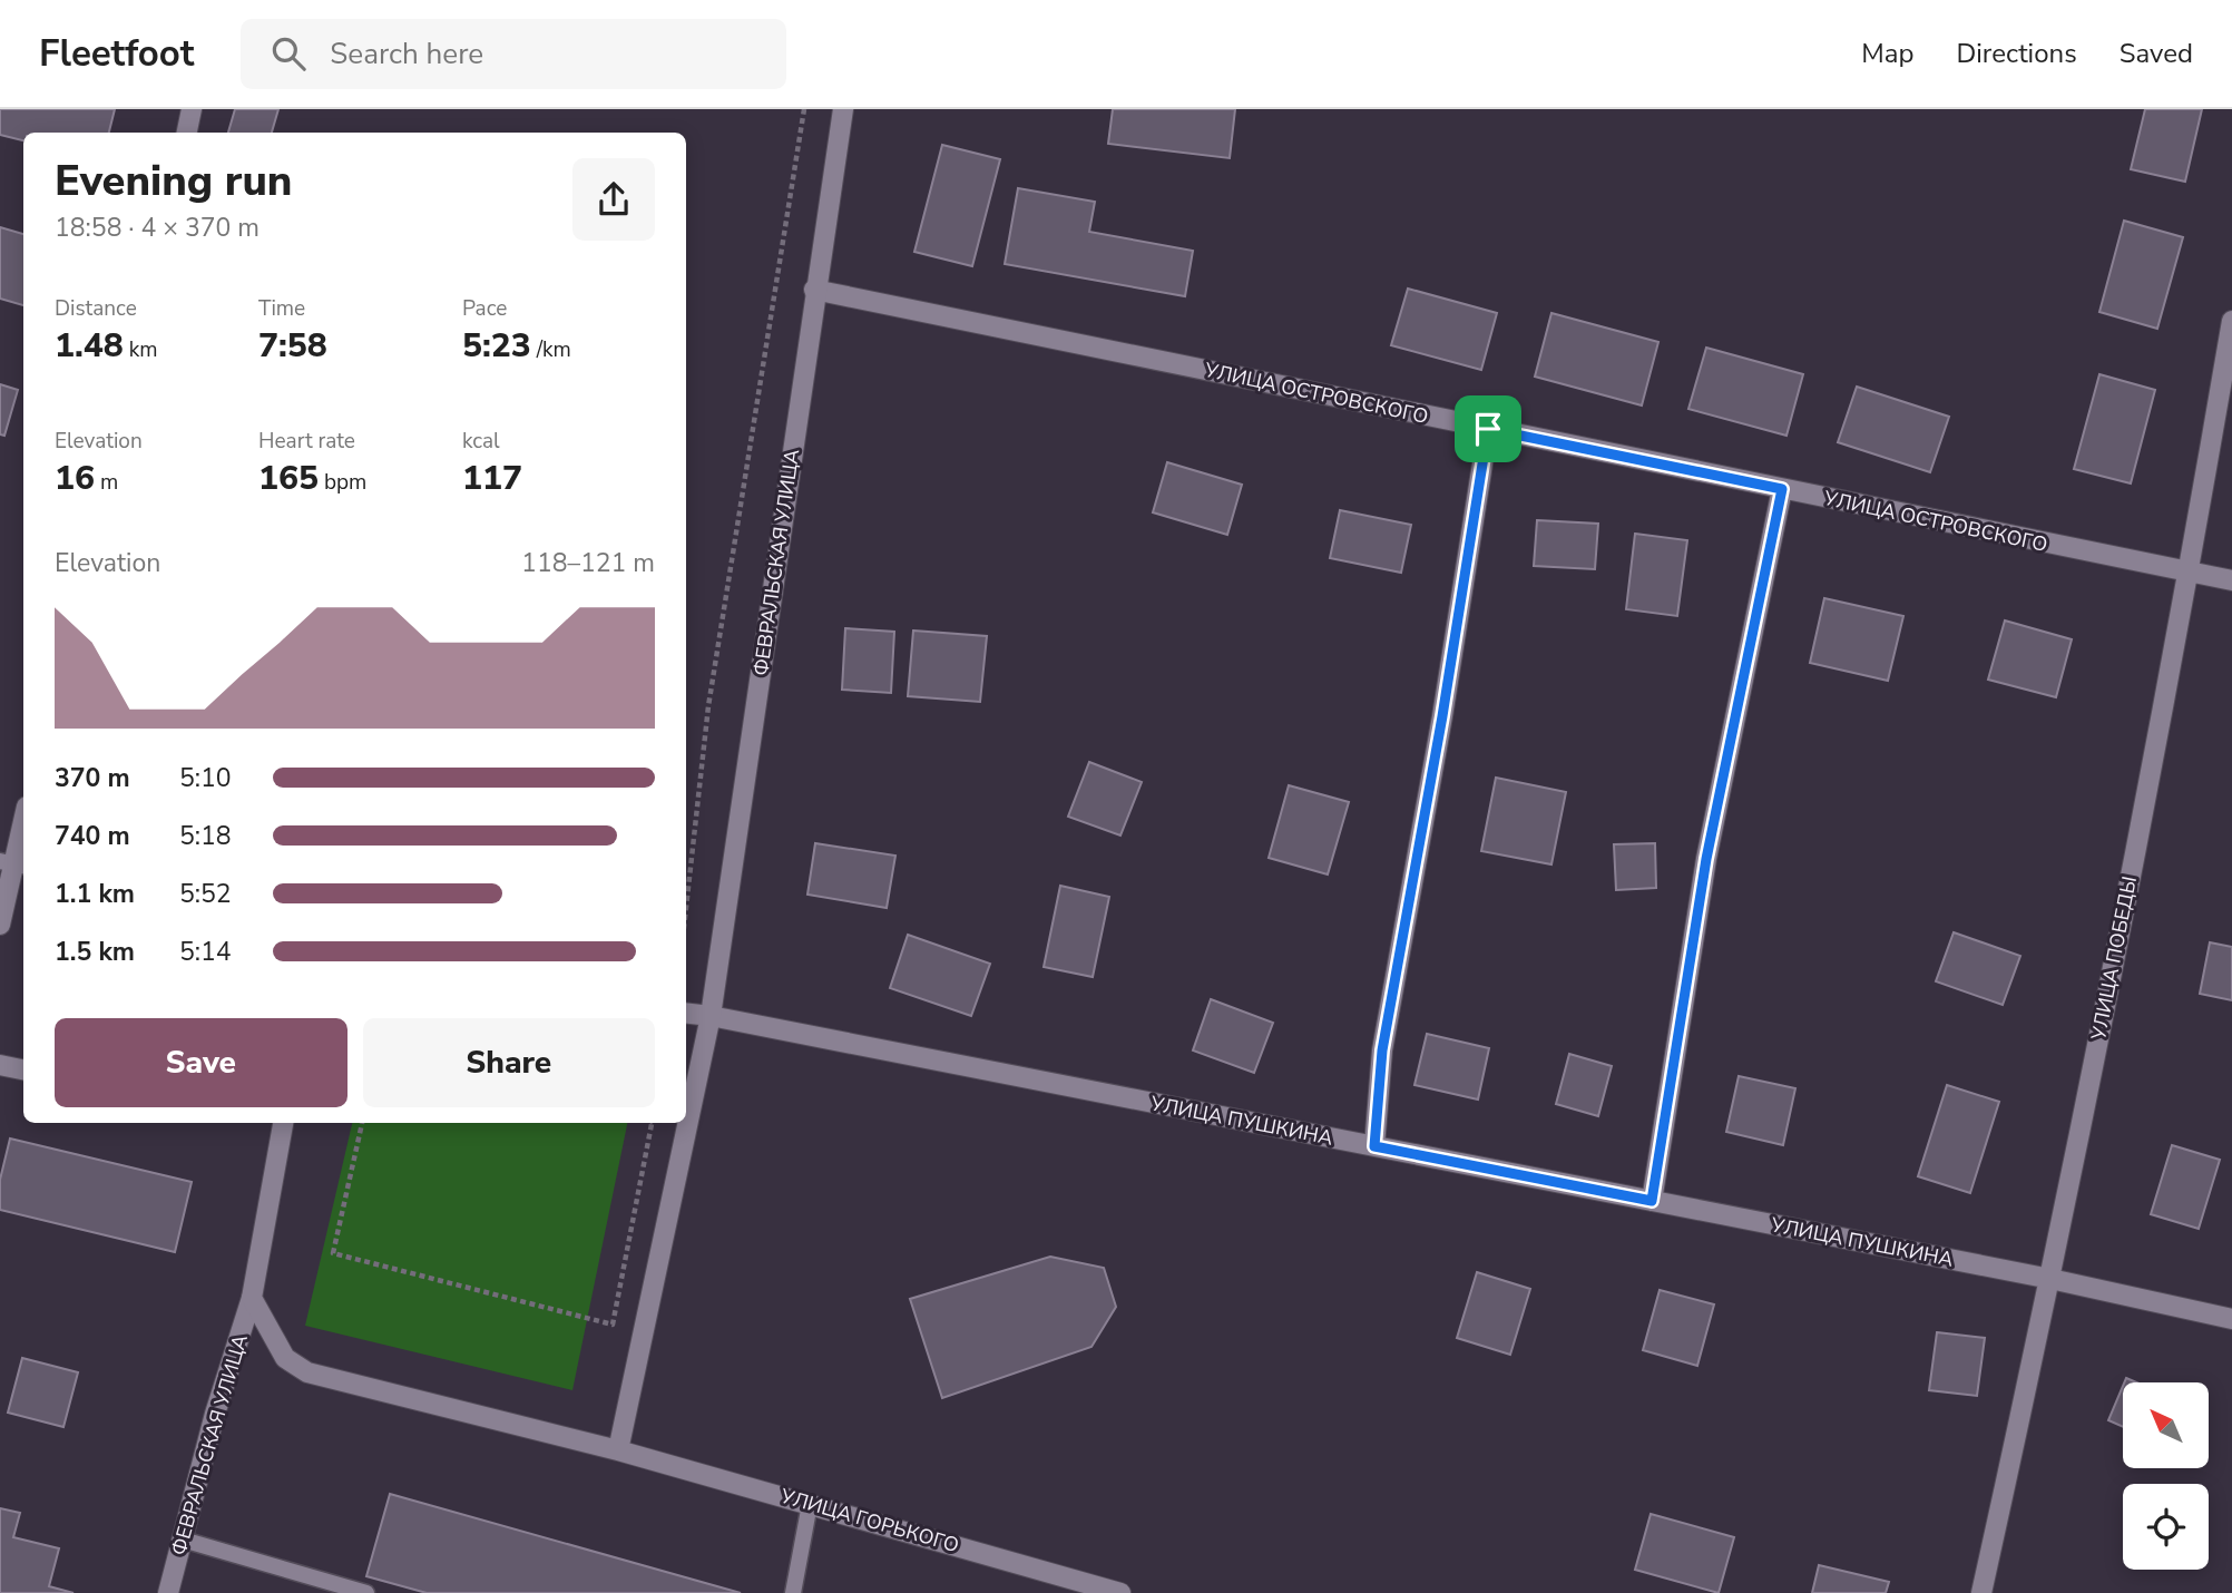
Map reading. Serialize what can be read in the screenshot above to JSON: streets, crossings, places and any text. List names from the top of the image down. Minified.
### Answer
{"streets":{"street":["УЛИЦА ОСТРОВСКОГО","ФЕВРАЛЬСКАЯ УЛИЦА","УЛИЦА ПОБЕДЫ","УЛИЦА ПУШКИНА","УЛИЦА ГОРЬКОГО"]},"crossings":[["УЛИЦА ОСТРОВСКОГО","ФЕВРАЛЬСКАЯ УЛИЦА"],["УЛИЦА ОСТРОВСКОГО","УЛИЦА ПОБЕДЫ"],["ФЕВРАЛЬСКАЯ УЛИЦА","УЛИЦА ПУШКИНА"],["ФЕВРАЛЬСКАЯ УЛИЦА","УЛИЦА ГОРЬКОГО"],["УЛИЦА ПОБЕДЫ","УЛИЦА ПУШКИНА"]],"north":"top left","page":{"header":"Fleetfoot","search":"Search here","nav":["Map","Directions","Saved"],"heading":["Evening run","18:58 · 4 × 370 m"],"stats":[["Distance","1.48 km"],["Time","7:58"],["Pace","5:23 /km"],["Elevation","16 m"],["Heart rate","165 bpm"],["kcal","117"]],"chart":["Elevation","118–121 m"],"list":[{"name":"370 m","note":"5:10"},{"name":"740 m","note":"5:18"},{"name":"1.1 km","note":"5:52"},{"name":"1.5 km","note":"5:14"}],"buttons":["Save","Share"]}}
